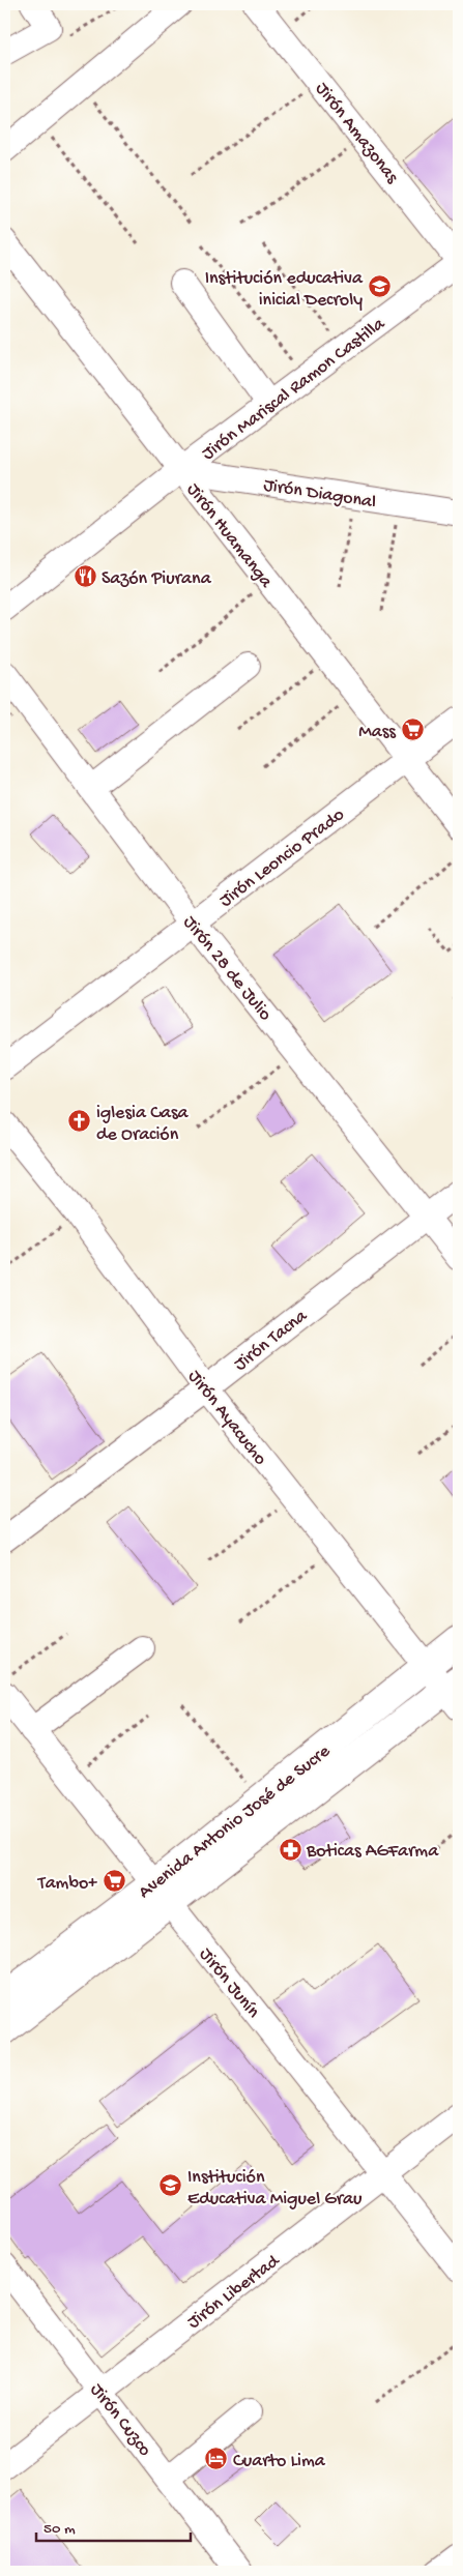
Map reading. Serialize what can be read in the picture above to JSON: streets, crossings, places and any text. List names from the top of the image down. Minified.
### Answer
{"streets":{"main road":["Avenida Antonio José de Sucre"],"street":["Jirón Amazonas","Jirón Mariscal Ramon Castilla","Jirón Diagonal","Jirón Huamanga","Jirón Leoncio Prado","Jirón 28 de Julio","Jirón Tacna","Jirón Ayacucho","Jirón Junín","Jirón Libertad","Jirón Cuzco"]},"crossings":[["Jirón Amazonas","Jirón Mariscal Ramon Castilla"],["Jirón Mariscal Ramon Castilla","Jirón Diagonal"],["Jirón Mariscal Ramon Castilla","Jirón Huamanga"],["Jirón Diagonal","Jirón Huamanga"],["Jirón Huamanga","Jirón Leoncio Prado"],["Jirón Leoncio Prado","Jirón 28 de Julio"],["Jirón 28 de Julio","Jirón Tacna"],["Jirón Tacna","Jirón Ayacucho"],["Jirón Ayacucho","Avenida Antonio José de Sucre"],["Avenida Antonio José de Sucre","Jirón Junín"],["Jirón Junín","Jirón Libertad"],["Jirón Libertad","Jirón Cuzco"]],"places":{"school or university":["Institución educativa inicial Decroly","Institución Educativa Miguel Grau"],"restaurant":["Sazón Piurana"],"supermarket":["Mass","Tambo+"],"church":["iglesia Casa de Oración"],"pharmacy":["Boticas AGFarma"],"hotel":["Cuarto Lima"]},"scale_bar":"50 m"}
